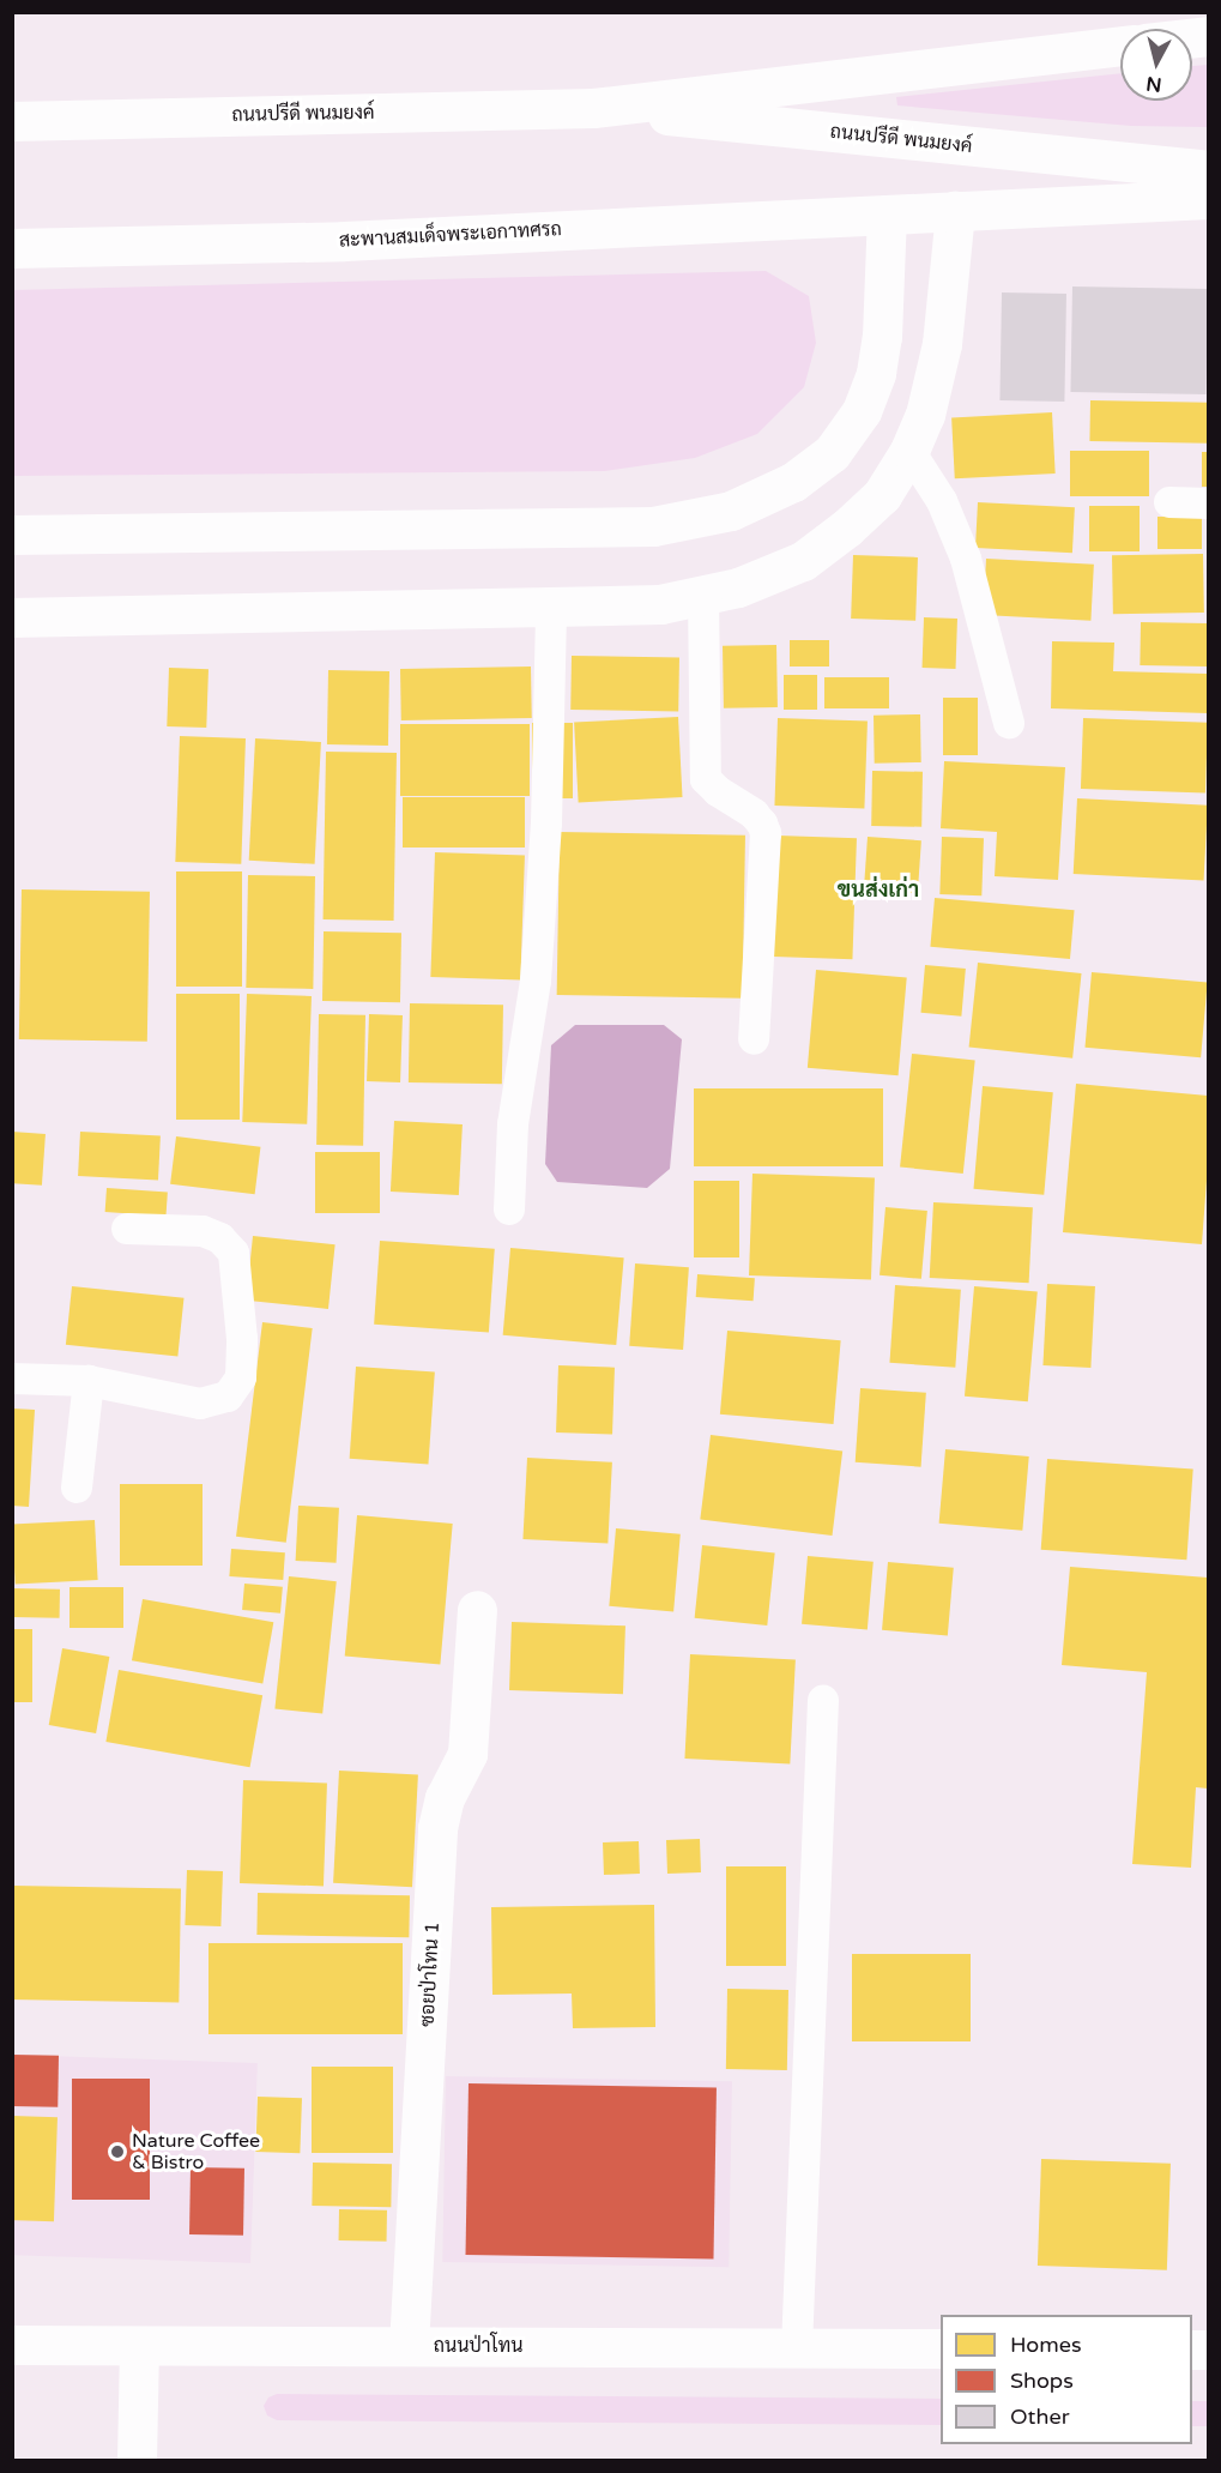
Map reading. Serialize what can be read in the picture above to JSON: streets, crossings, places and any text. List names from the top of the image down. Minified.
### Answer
{"streets":{"main road":["ถนนปรีดี พนมยงค์","สะพานสมเด็จพระเอกาทศรถ","ซอยป่าโทน 1","ถนนป่าโทน"]},"crossings":[["ซอยป่าโทน 1","ถนนป่าโทน"]],"districts":["ขนส่งเก่า"],"places":["Nature Coffee & Bistro"],"legend":["Homes","Shops","Other"],"north":"bottom"}
